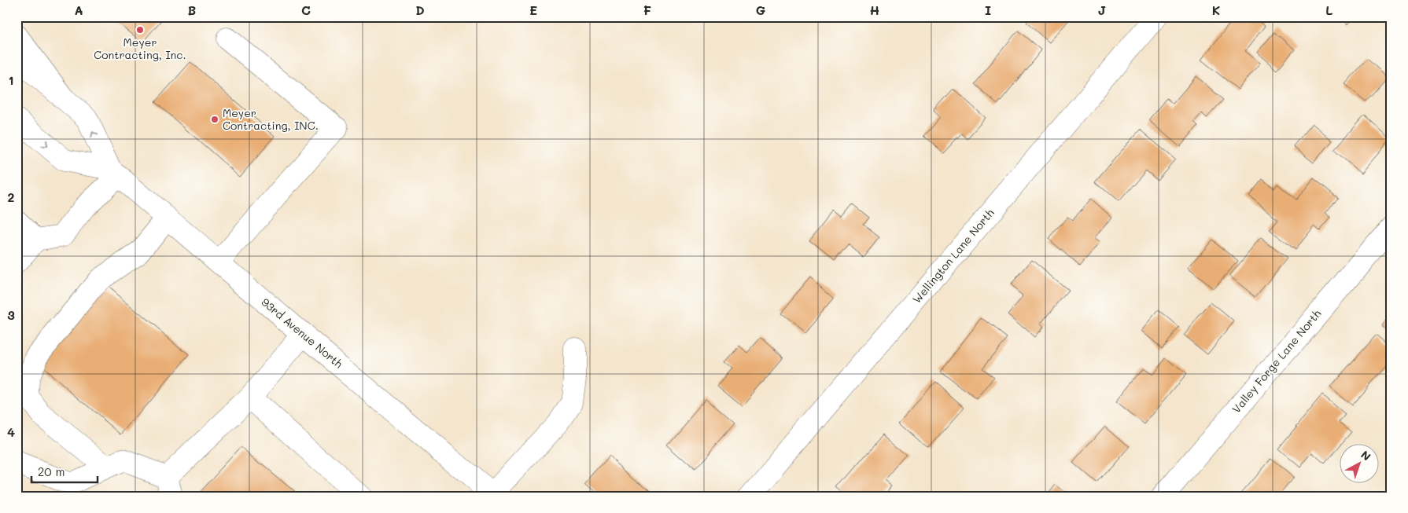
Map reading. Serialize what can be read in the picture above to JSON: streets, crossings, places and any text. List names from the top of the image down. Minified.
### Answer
{"streets":{"street":["Wellington Lane North","93rd Avenue North","Valley Forge Lane North"]},"places":["Meyer Contracting, Inc.","Meyer Contracting, INC."],"scale_bar":"20 m","north":"top right","grid":{"columns":["A","B","C","D","E","F","G","H","I","J","K","L"],"rows":["1","2","3","4"]}}
